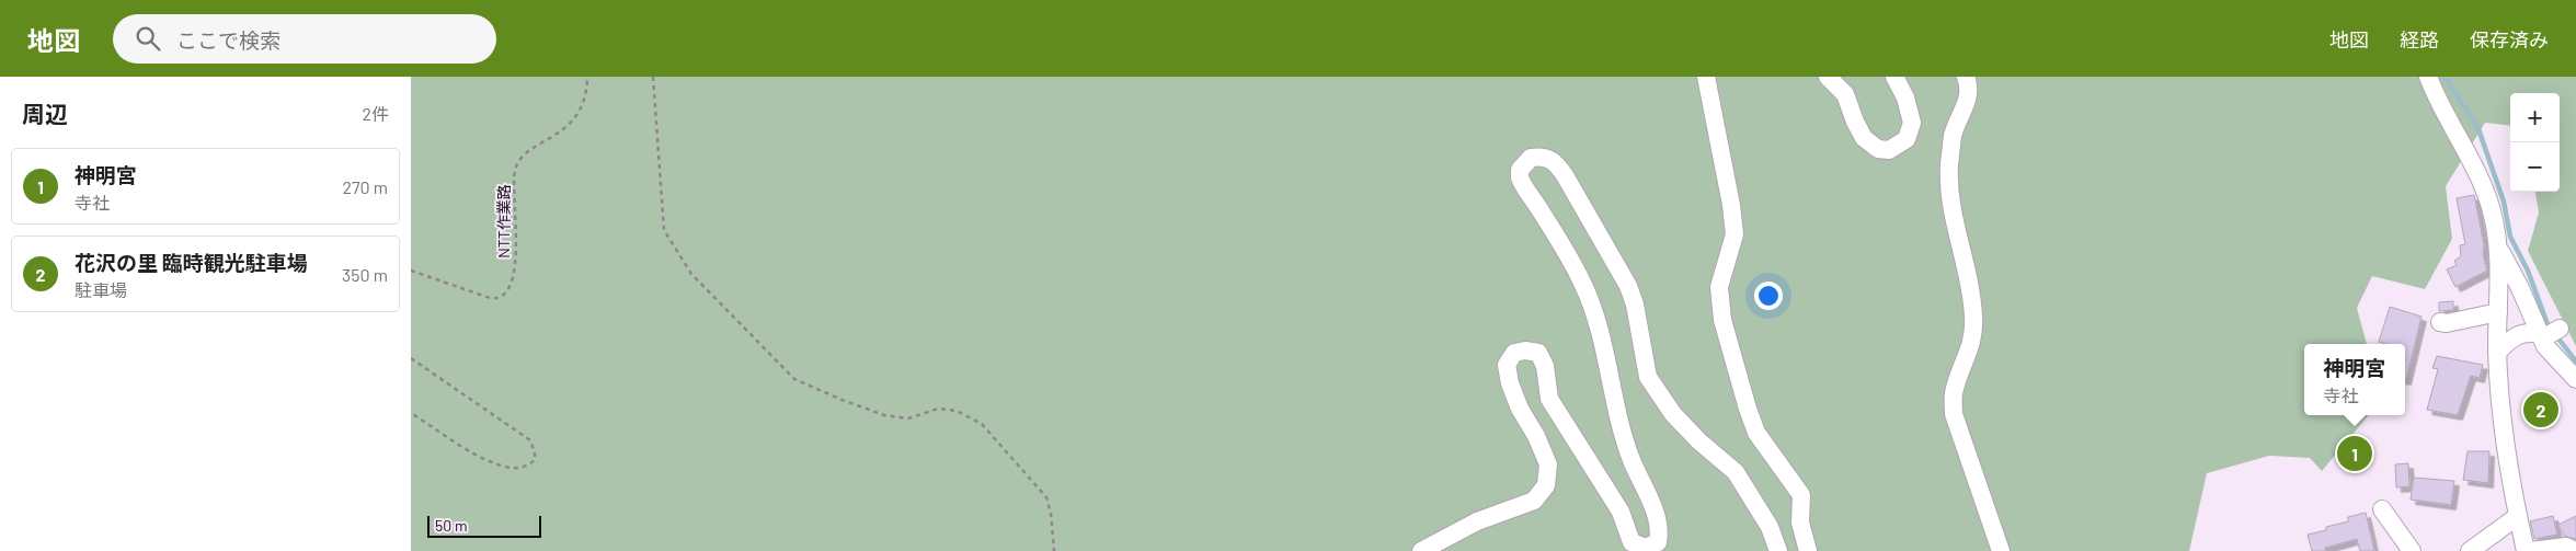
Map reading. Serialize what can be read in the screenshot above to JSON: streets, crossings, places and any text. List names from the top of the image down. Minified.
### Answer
{"streets":{"path":["NTT作業路"]},"scale_bar":"50 m","page":{"header":"地図","search":"ここで検索","nav":["地図","経路","保存済み"],"heading":["周辺","2件"],"map_buttons":["+","−"],"list":[{"mark":"1","name":"神明宮","note":"寺社","value":"270 m"},{"mark":"2","name":"花沢の里 臨時観光駐車場","note":"駐車場","value":"350 m"}],"popup":["神明宮","寺社"],"pins":["2","1"],"scale":"50 m"}}
